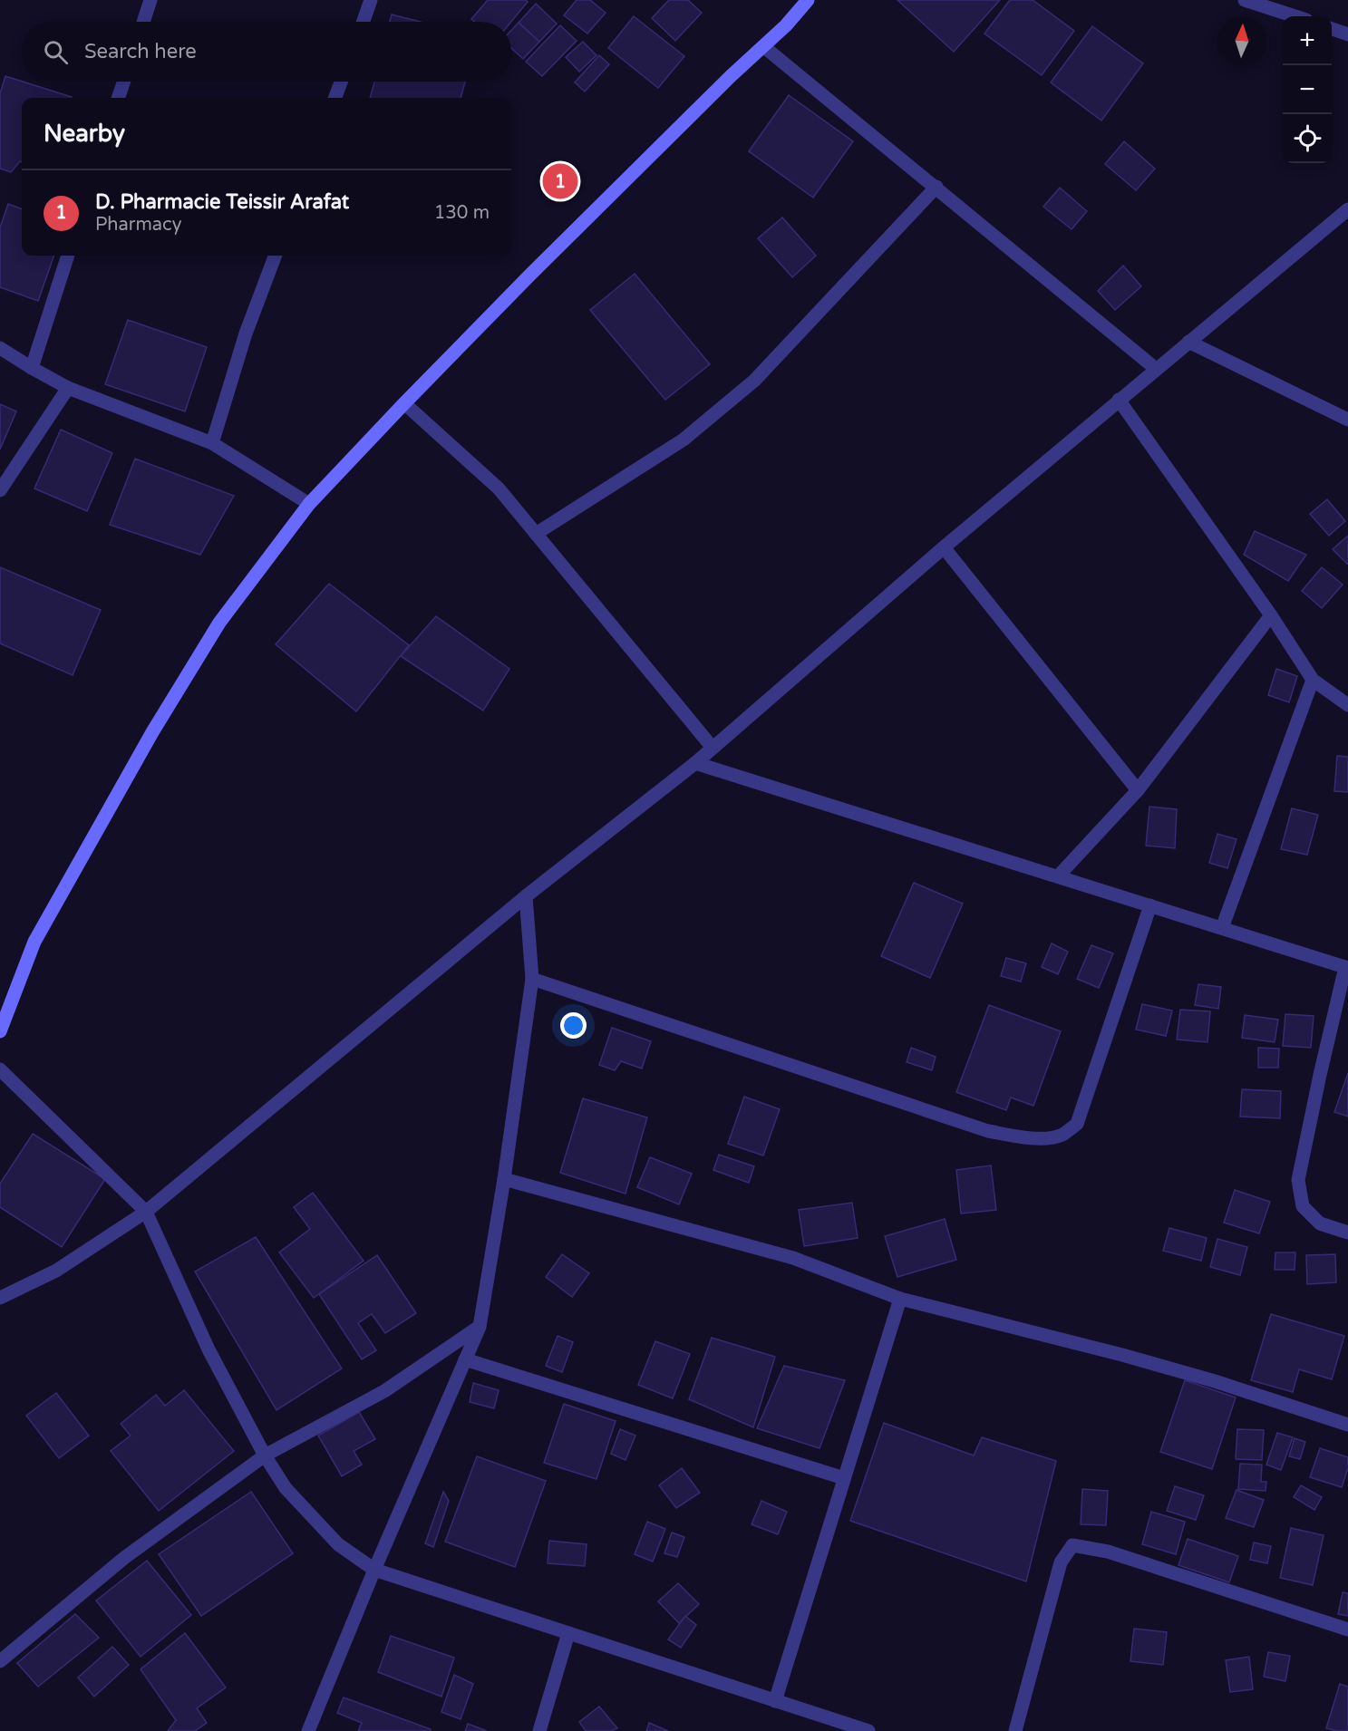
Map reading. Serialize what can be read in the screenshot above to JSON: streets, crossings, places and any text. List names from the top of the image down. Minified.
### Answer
{"north":"top","page":{"map_buttons":["+","−"],"search":"Search here","heading":"Nearby","pins":"1","list":[{"mark":"1","name":"D. Pharmacie Teissir Arafat","note":"Pharmacy","value":"130 m"}]}}
